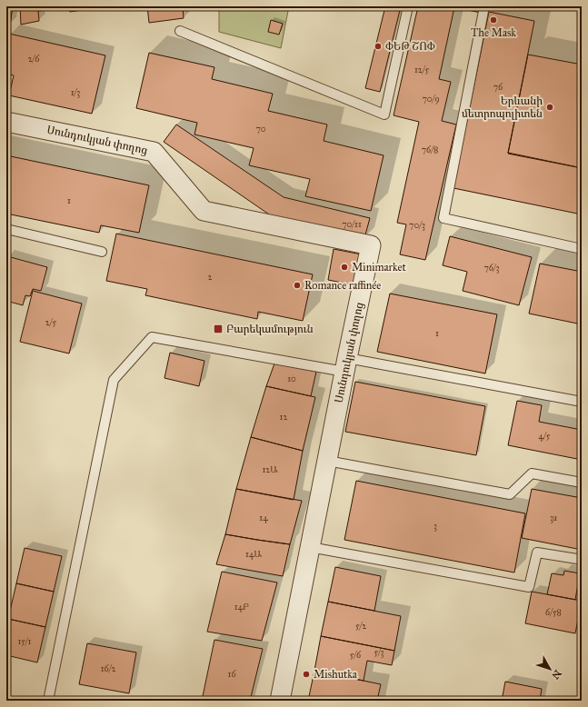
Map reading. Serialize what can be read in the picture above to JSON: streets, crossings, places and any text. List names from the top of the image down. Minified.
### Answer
{"streets":{"street":["Սունդուկյան փողոց"]},"places":{"other":["The Mask","ՓԵԹ ՇՈՓ","Երևանի մետրոպոլիտեն","Minimarket","Romance raffinée","Mishutka"],"transit":["Բարեկամություն"]},"house_numbers":["2/6","12/5","76","1/3","70/9","70","76/8","1","70/11","70/3","76/3","2","2/5","1","10","12","4/5","12Ա","14","3a","3","14Ա","14Բ","6/58","5/2","15/1","5/3","5/6","16/2","16"],"north":"bottom right"}
